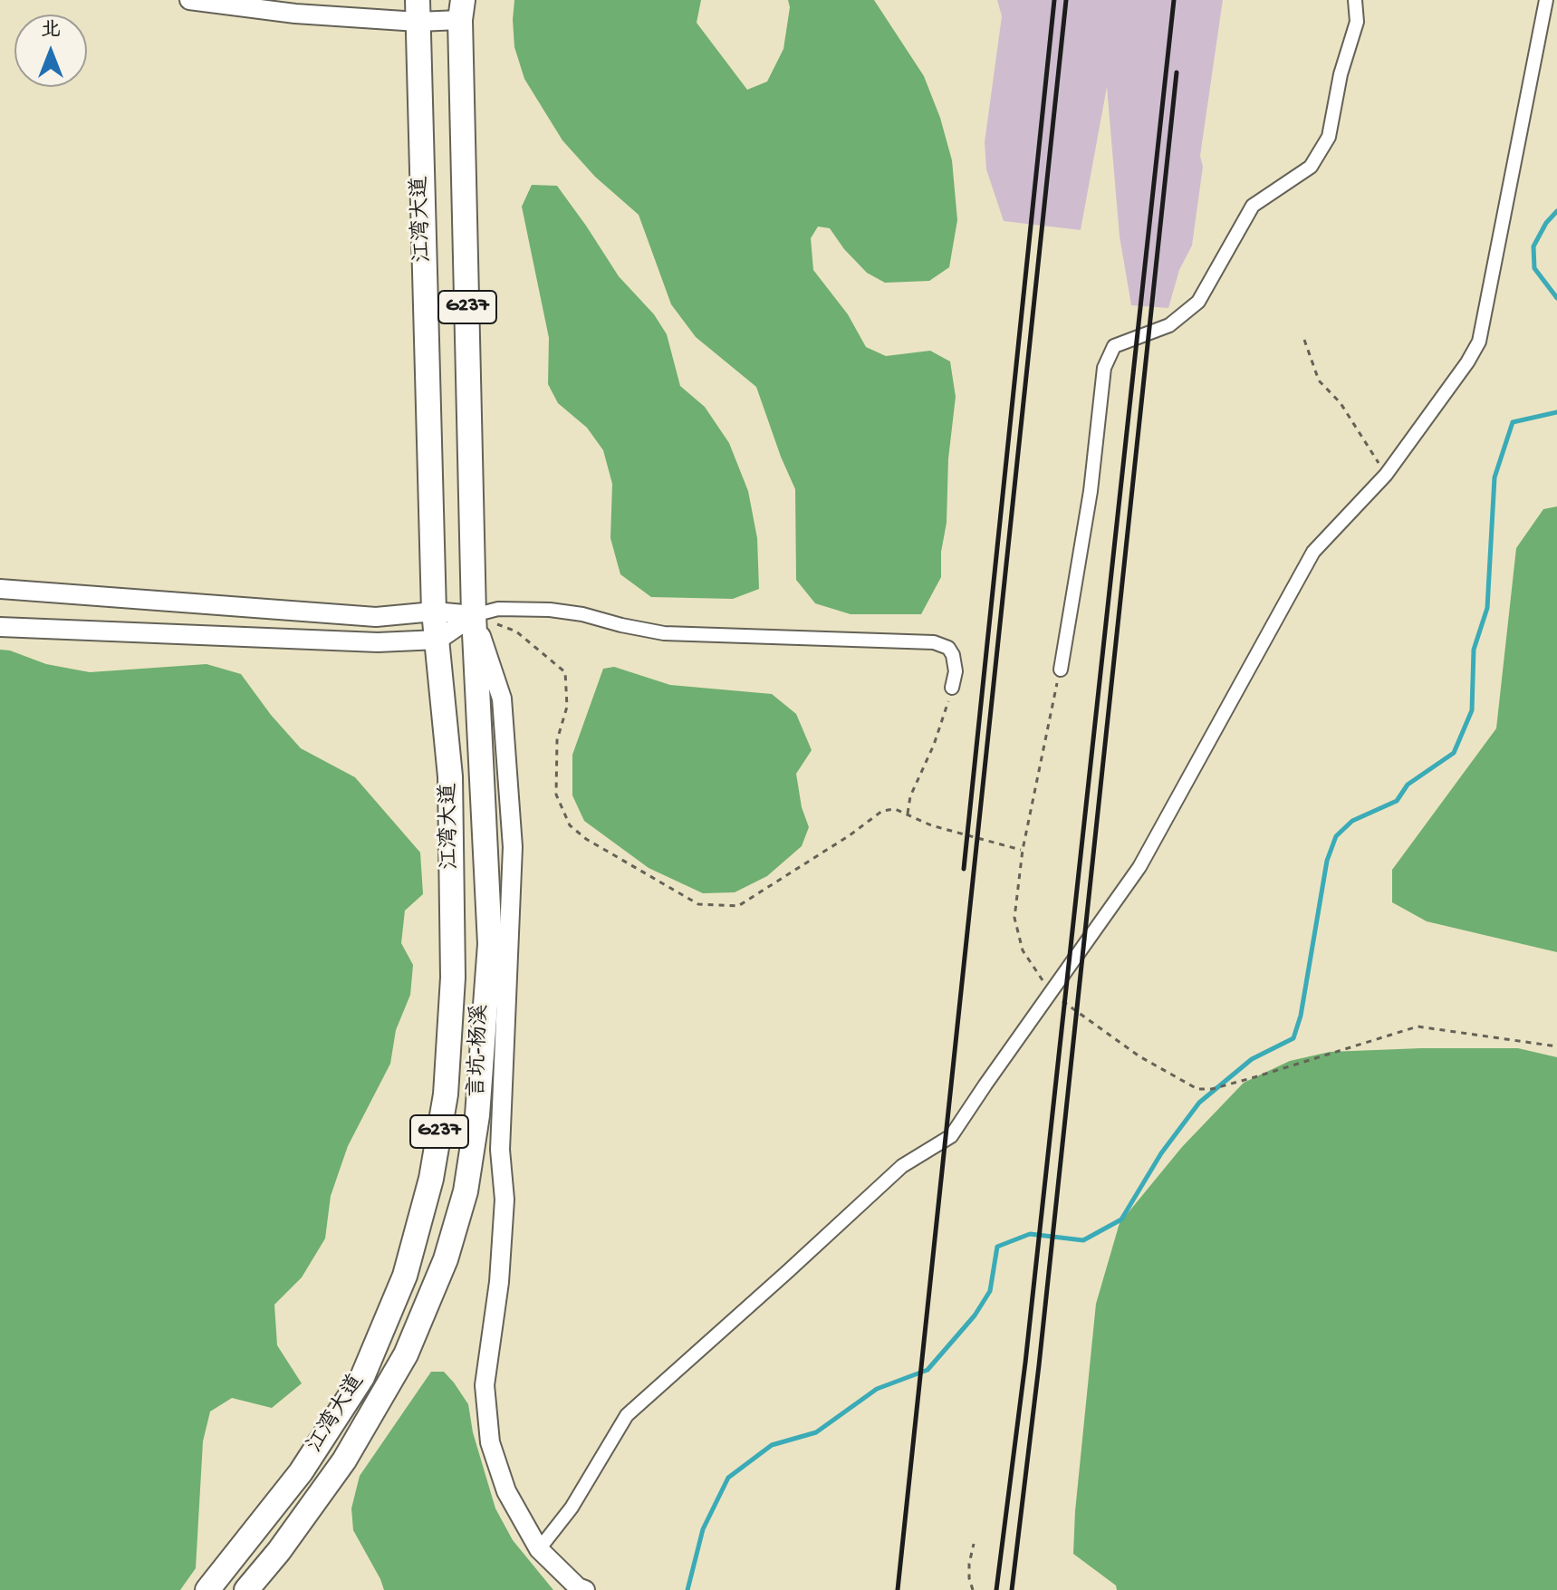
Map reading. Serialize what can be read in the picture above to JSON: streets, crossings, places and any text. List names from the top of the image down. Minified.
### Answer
{"streets":{"highway":["江湾大道","G237"],"main road":["言坑-杨溪"]},"crossings":[["江湾大道","言坑-杨溪"]],"north":"top"}
